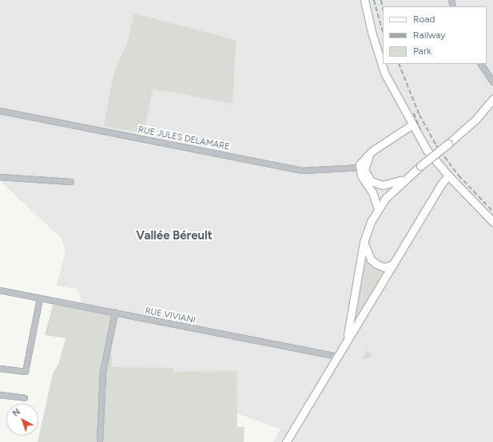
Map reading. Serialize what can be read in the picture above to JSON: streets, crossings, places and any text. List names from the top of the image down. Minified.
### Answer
{"streets":{"street":["RUE JULES DELAMARE","RUE VIVIANI"]},"districts":["Vallée Béreult"],"legend":["Road","Railway","Park"],"north":"top left"}
